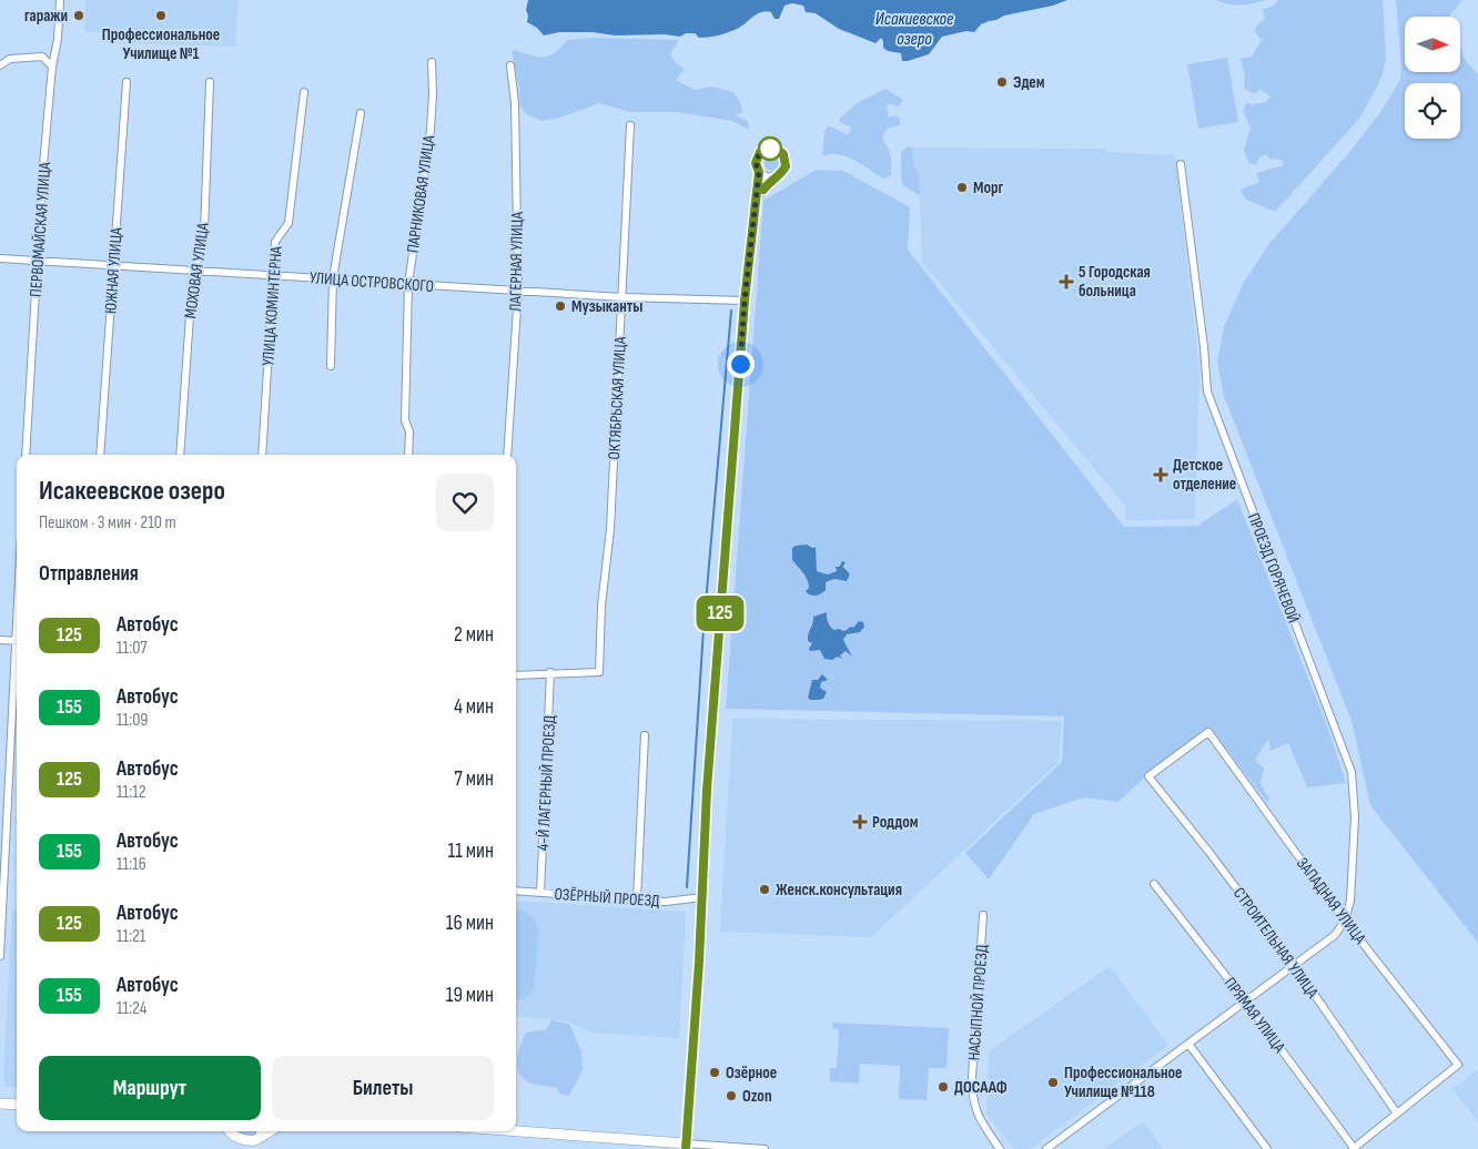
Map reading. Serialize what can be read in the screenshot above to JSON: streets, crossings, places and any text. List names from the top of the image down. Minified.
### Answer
{"streets":{"street":["ПАРНИКОВАЯ УЛИЦА","ПЕРВОМАЙСКАЯ УЛИЦА","ЛАГЕРНАЯ УЛИЦА","ЮЖНАЯ УЛИЦА","МОХОВАЯ УЛИЦА","УЛИЦА ОСТРОВСКОГО","УЛИЦА КОМИНТЕРНА","ОКТЯБРЬСКАЯ УЛИЦА","ПРОЕЗД ГОРЯЧЕВОЙ","4-Й ЛАГЕРНЫЙ ПРОЕЗД","ОЗЁРНЫЙ ПРОЕЗД","ЗАПАДНАЯ УЛИЦА","СТРОИТЕЛЬНАЯ УЛИЦА","НАСЫПНОЙ ПРОЕЗД","ПРЯМАЯ УЛИЦА"]},"crossings":[["ПАРНИКОВАЯ УЛИЦА","УЛИЦА ОСТРОВСКОГО"],["ПЕРВОМАЙСКАЯ УЛИЦА","УЛИЦА ОСТРОВСКОГО"],["ЛАГЕРНАЯ УЛИЦА","УЛИЦА ОСТРОВСКОГО"],["ЮЖНАЯ УЛИЦА","УЛИЦА ОСТРОВСКОГО"],["МОХОВАЯ УЛИЦА","УЛИЦА ОСТРОВСКОГО"],["УЛИЦА ОСТРОВСКОГО","УЛИЦА КОМИНТЕРНА"],["УЛИЦА ОСТРОВСКОГО","ОКТЯБРЬСКАЯ УЛИЦА"],["ОКТЯБРЬСКАЯ УЛИЦА","4-Й ЛАГЕРНЫЙ ПРОЕЗД"],["ПРОЕЗД ГОРЯЧЕВОЙ","ЗАПАДНАЯ УЛИЦА"],["ПРОЕЗД ГОРЯЧЕВОЙ","СТРОИТЕЛЬНАЯ УЛИЦА"],["ПРОЕЗД ГОРЯЧЕВОЙ","ПРЯМАЯ УЛИЦА"],["4-Й ЛАГЕРНЫЙ ПРОЕЗД","ОЗЁРНЫЙ ПРОЕЗД"],["ЗАПАДНАЯ УЛИЦА","СТРОИТЕЛЬНАЯ УЛИЦА"]],"water":["Исакиевское озеро"],"places":{"other":["гаражи","Профессиональное Училище №1","Эдем","Морг","Музыканты","Женск.консультация","Озёрное","Профессиональное Училище №118","ДОСААФ","Ozon"],"health":["5 Городская больница","Детское отделение","Роддом"]},"lines":["bus line 125"],"north":"right","page":{"on_map":"125","heading":[["Исакеевское озеро","Пешком · 3 мин · 210 m"],"Отправления"],"list":[{"mark":"125","name":"Автобус","note":"11:07","value":"2 мин"},{"mark":"155","name":"Автобус","note":"11:09","value":"4 мин"},{"mark":"125","name":"Автобус","note":"11:12","value":"7 мин"},{"mark":"155","name":"Автобус","note":"11:16","value":"11 мин"},{"mark":"125","name":"Автобус","note":"11:21","value":"16 мин"},{"mark":"155","name":"Автобус","note":"11:24","value":"19 мин"}],"buttons":["Маршрут","Билеты"]}}
